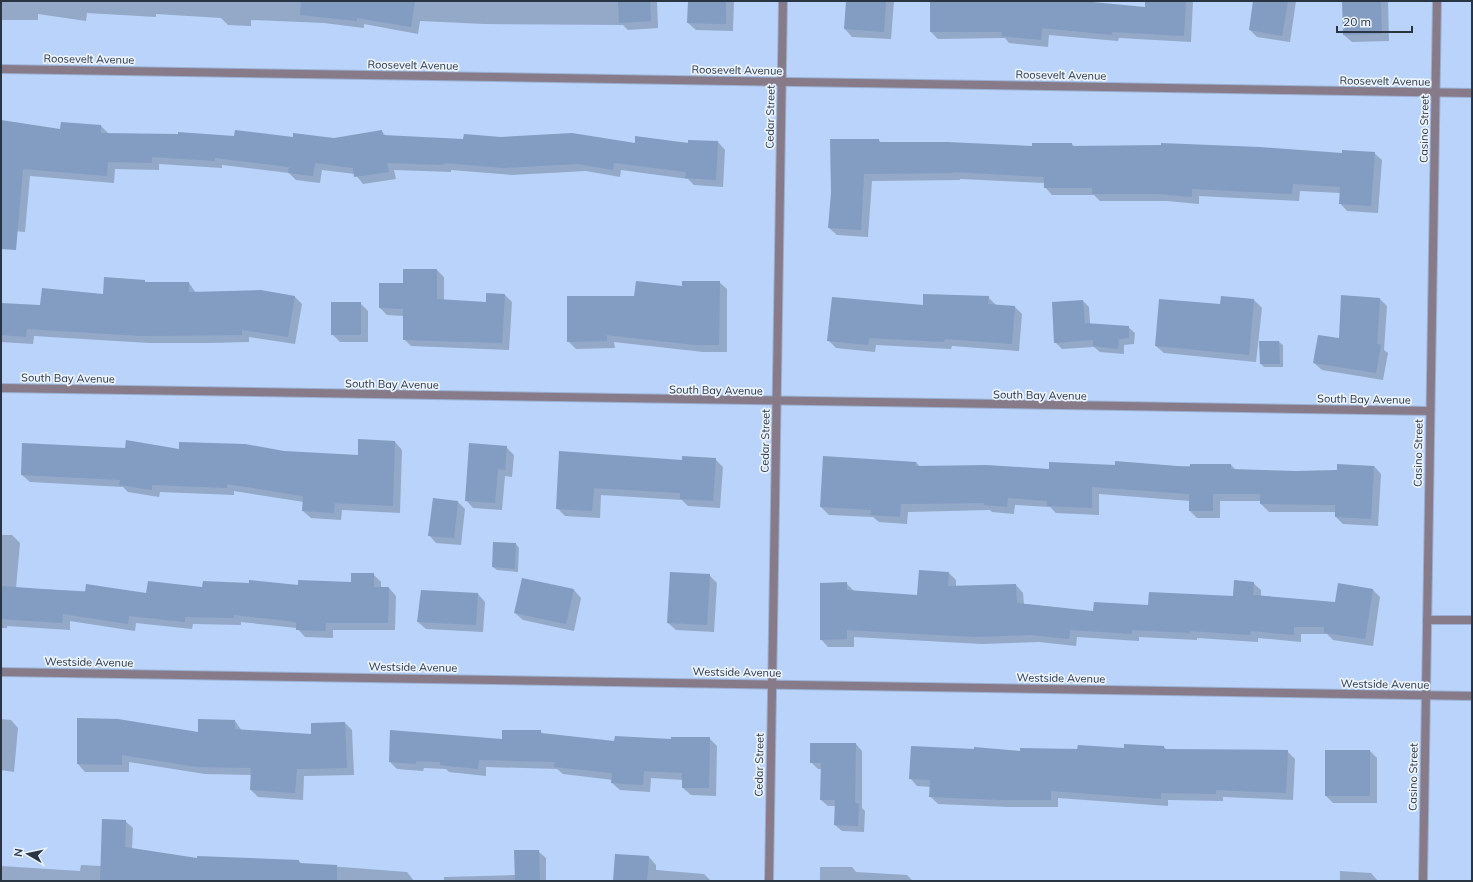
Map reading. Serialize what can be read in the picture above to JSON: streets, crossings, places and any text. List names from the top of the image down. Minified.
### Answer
{"streets":{"street":["Roosevelt Avenue","Cedar Street","Casino Street","South Bay Avenue","Westside Avenue"]},"crossings":[["Roosevelt Avenue","Cedar Street"],["Roosevelt Avenue","Casino Street"],["Cedar Street","South Bay Avenue"],["Cedar Street","Westside Avenue"],["Casino Street","South Bay Avenue"],["Casino Street","Westside Avenue"]],"scale_bar":"20 m","north":"left"}
